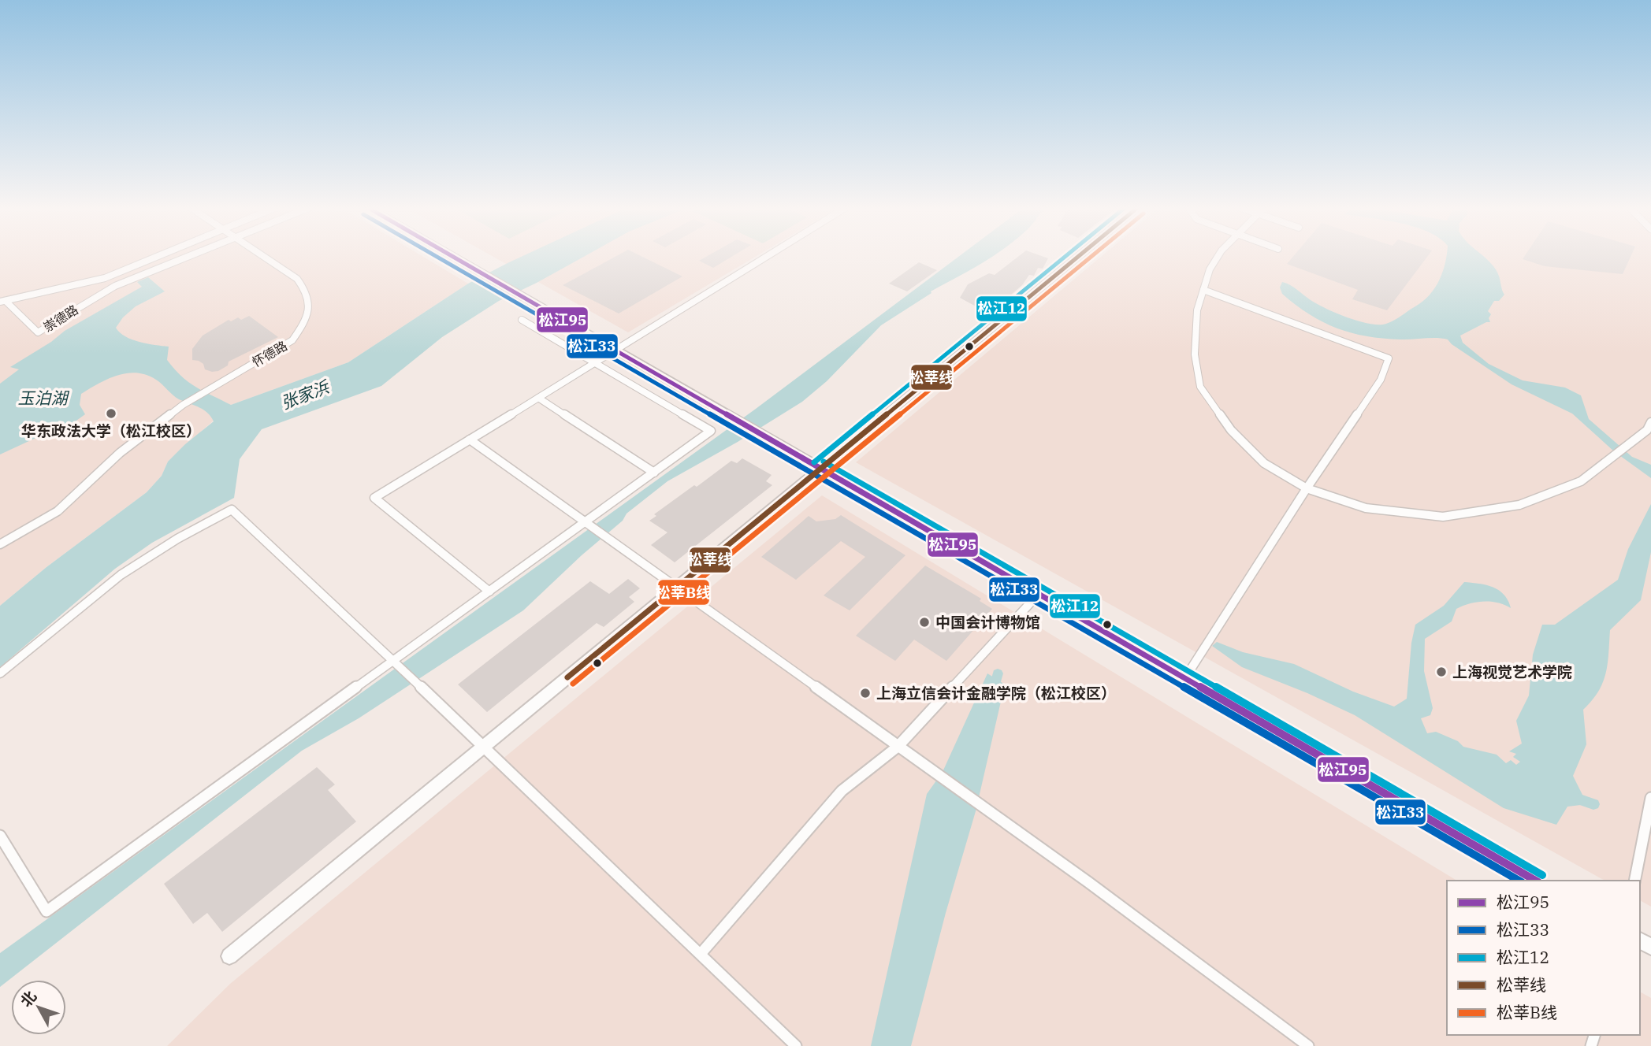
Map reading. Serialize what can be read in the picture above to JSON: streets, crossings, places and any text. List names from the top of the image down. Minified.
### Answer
{"streets":{"street":["崇德路","怀德路"]},"water":["张家浜","玉泊湖"],"places":["华东政法大学（松江校区）","中国会计博物馆","上海视觉艺术学院","上海立信会计金融学院（松江校区）"],"lines":["transit line 松江95","transit line 松江33","transit line 松江12","transit line 松莘线","transit line 松莘B线"],"legend":["松江95","松江33","松江12","松莘线","松莘B线"],"north":"top left"}
